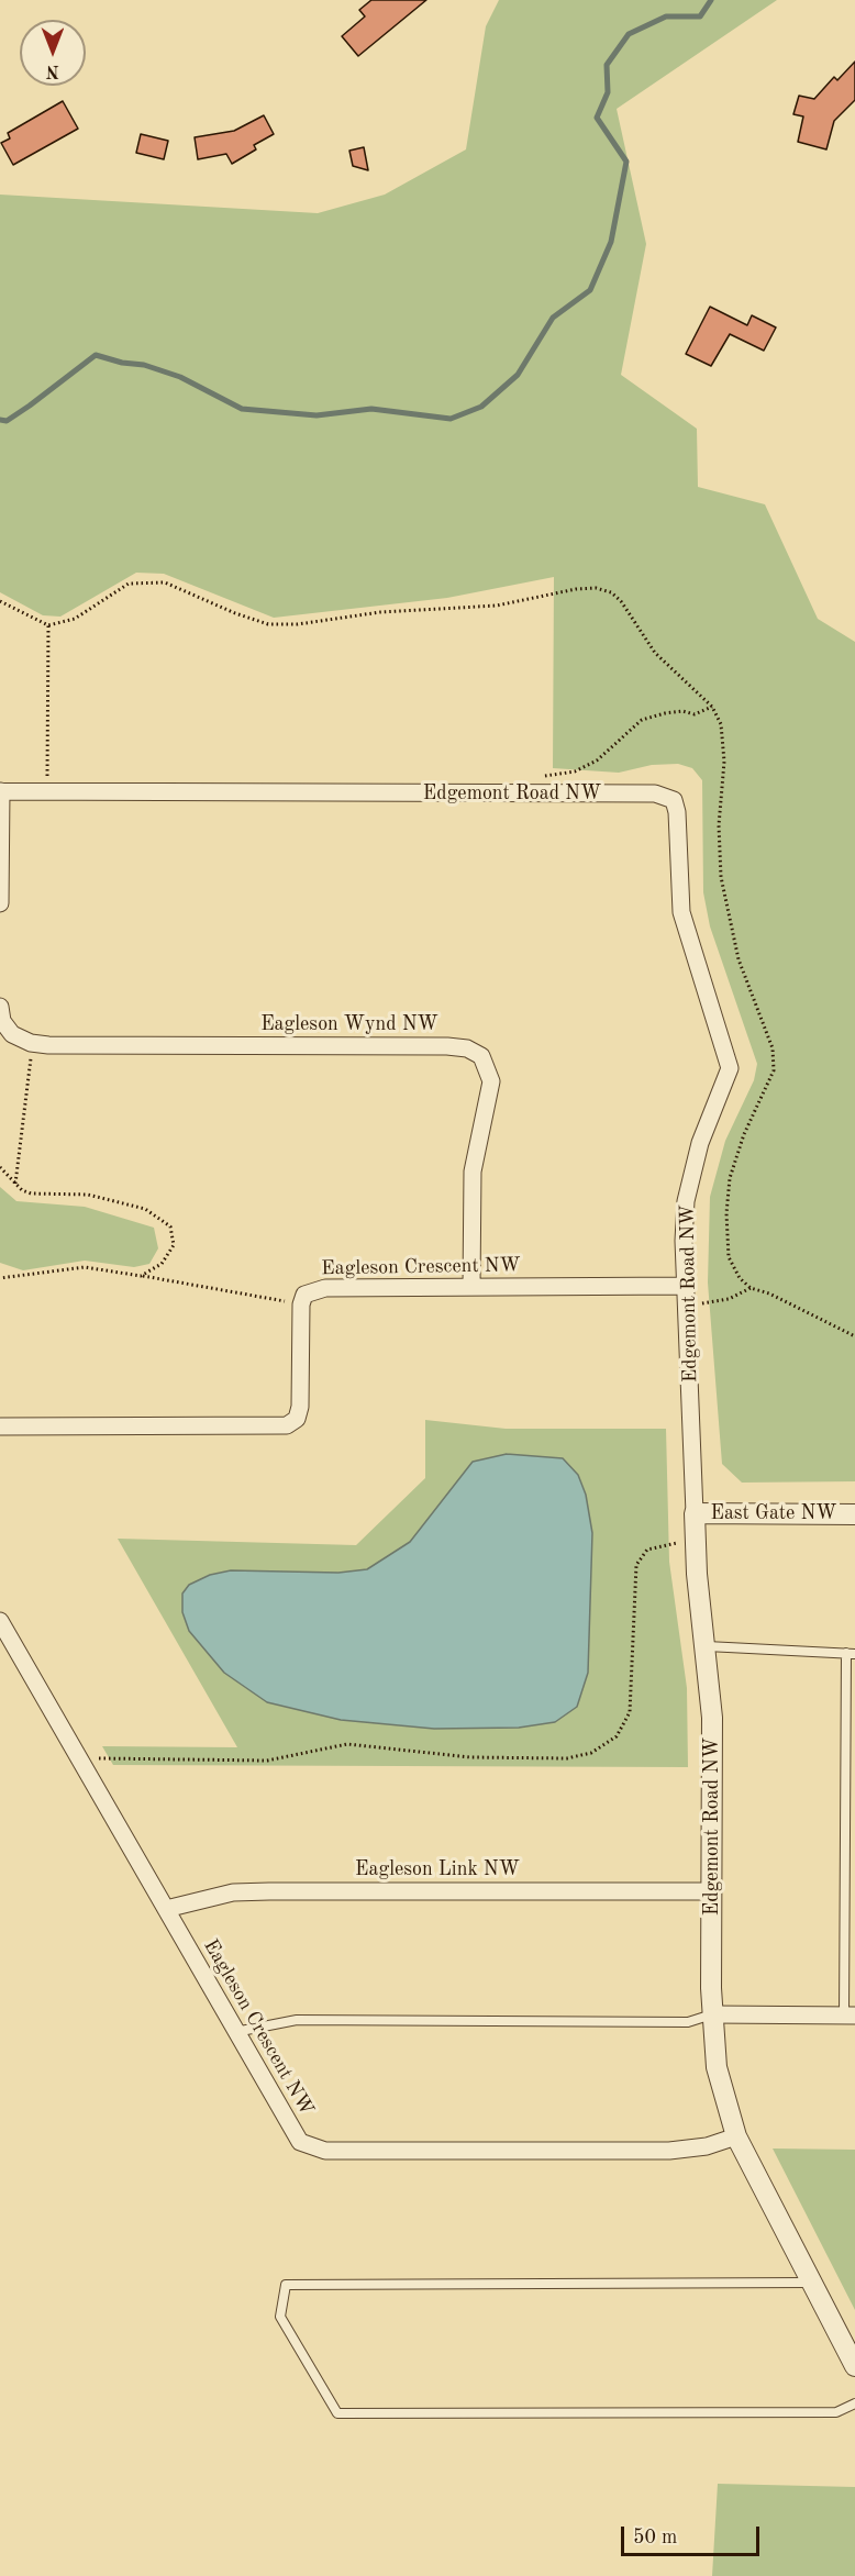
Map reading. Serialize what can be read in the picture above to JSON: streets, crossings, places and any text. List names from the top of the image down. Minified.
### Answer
{"streets":{"street":["Edgemont Road NW","Eagleson Wynd NW","Eagleson Crescent NW","East Gate NW","Eagleson Link NW"]},"crossings":[["Edgemont Road NW","Eagleson Crescent NW"],["Edgemont Road NW","East Gate NW"],["Edgemont Road NW","Eagleson Link NW"],["Eagleson Wynd NW","Eagleson Crescent NW"],["Eagleson Crescent NW","Eagleson Link NW"]],"scale_bar":"50 m","north":"bottom"}
